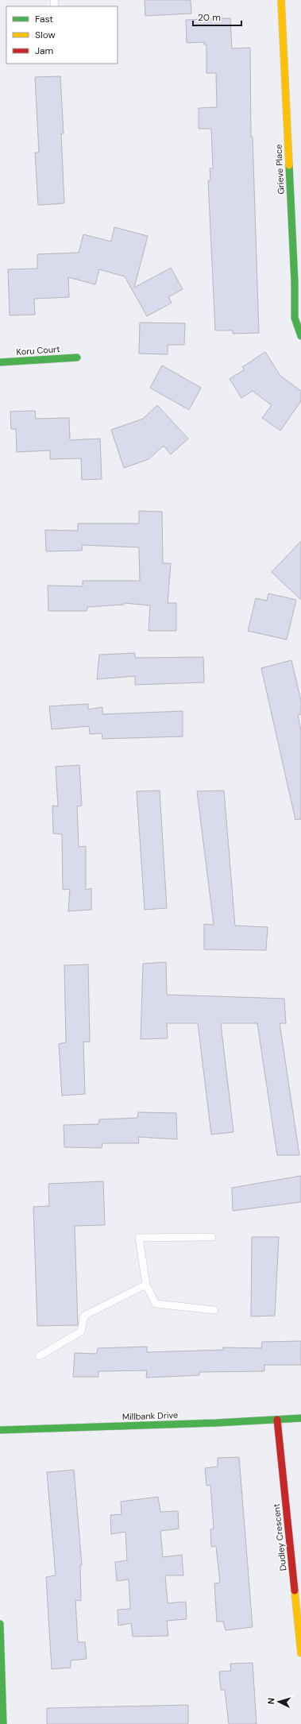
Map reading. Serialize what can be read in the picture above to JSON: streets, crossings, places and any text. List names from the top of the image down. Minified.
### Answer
{"streets":{"street":["Grieve Place","Koru Court","Millbank Drive","Dudley Crescent"]},"crossings":[["Millbank Drive","Dudley Crescent"]],"legend":["Fast","Slow","Jam"],"scale_bar":"20 m","north":"left"}
